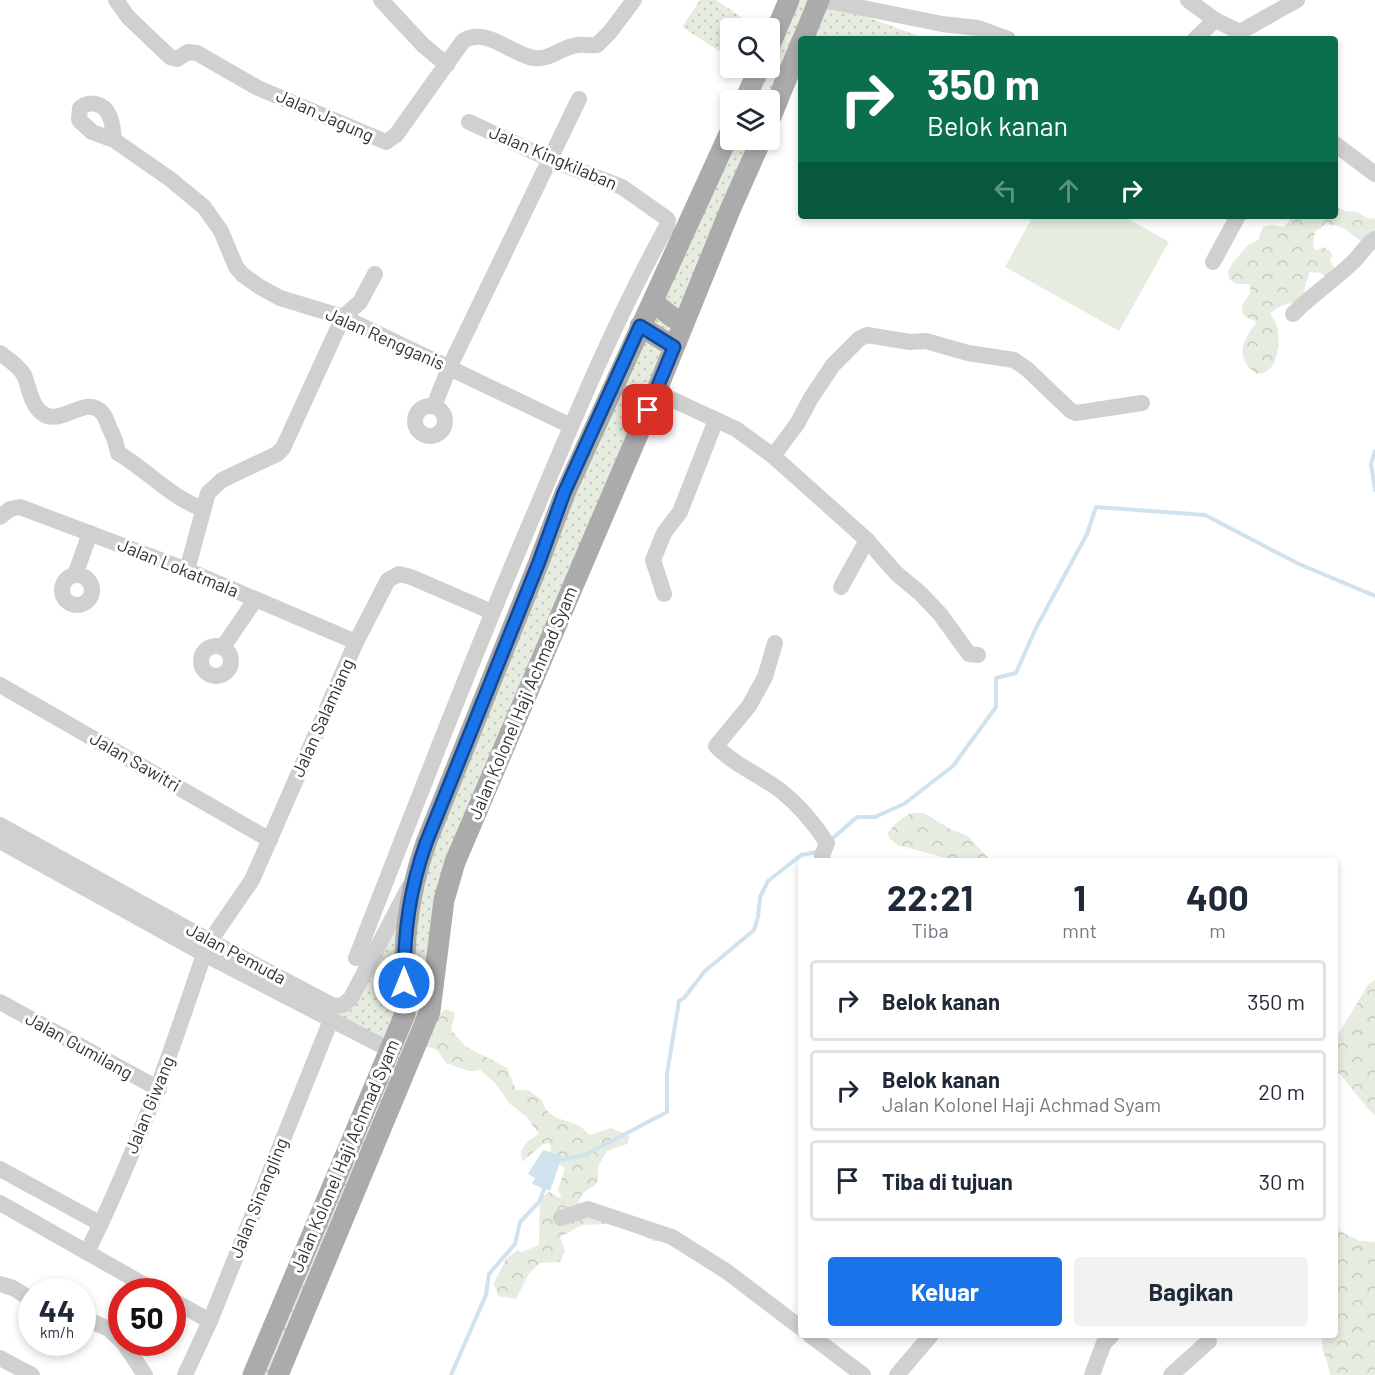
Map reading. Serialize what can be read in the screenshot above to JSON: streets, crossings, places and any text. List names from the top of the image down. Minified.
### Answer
{"streets":{"main road":["Jalan Kolonel Haji Achmad Syam"],"street":["Jalan Jagung","Jalan Kingkilaban","Jalan Rengganis","Jalan Lokatmala","Jalan Salamiang","Jalan Sawitri","Jalan Pemuda","Jalan Gumilang","Jalan Giwang","Jalan Sinangling"]},"crossings":[["Jalan Kingkilaban","Jalan Rengganis"],["Jalan Lokatmala","Jalan Salamiang"],["Jalan Kolonel Haji Achmad Syam","Jalan Pemuda"],["Jalan Salamiang","Jalan Sawitri"],["Jalan Salamiang","Jalan Pemuda"],["Jalan Salamiang","Jalan Giwang"],["Jalan Pemuda","Jalan Giwang"],["Jalan Pemuda","Jalan Sinangling"],["Jalan Gumilang","Jalan Giwang"]],"page":{"turn":["350 m","Belok kanan"],"eta":["22:21","Tiba","1","mnt","400","m"],"list":[{"name":"Belok kanan","value":"350 m"},{"name":"Belok kanan","note":"Jalan Kolonel Haji Achmad Syam","value":"20 m"},{"name":"Tiba di tujuan","value":"30 m"}],"buttons":["Keluar","Bagikan"],"speed":"44 km/h","limit":"50"}}
